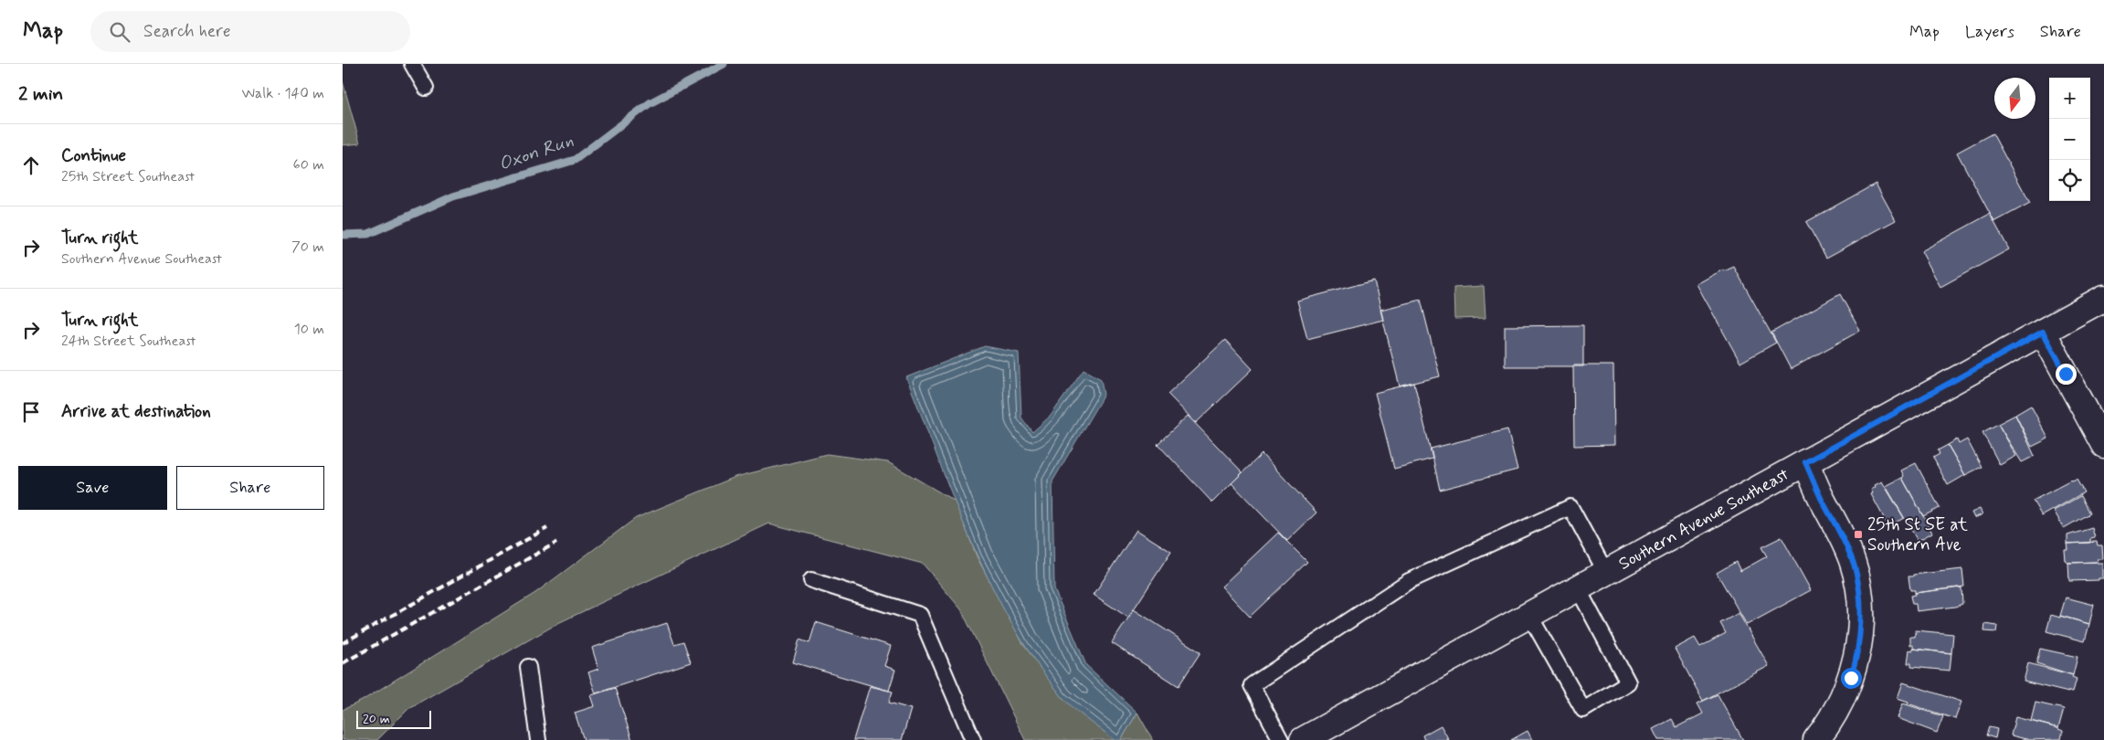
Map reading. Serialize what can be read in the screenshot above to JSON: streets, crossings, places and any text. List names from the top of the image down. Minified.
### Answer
{"streets":{"main road":["Southern Avenue Southeast"]},"water":["Oxon Run"],"places":{"transit":["25th St SE at Southern Ave"]},"scale_bar":"20 m","north":"bottom","page":{"header":"Map","search":"Search here","nav":["Map","Layers","Share"],"heading":["2 min","Walk · 140 m"],"map_buttons":["+","−"],"list":[["Continue","25th Street Southeast","60 m"],["Turn right","Southern Avenue Southeast","70 m"],["Turn right","24th Street Southeast","10 m"],"Arrive at destination"],"buttons":["Save","Share"],"scale":"20 m"}}
